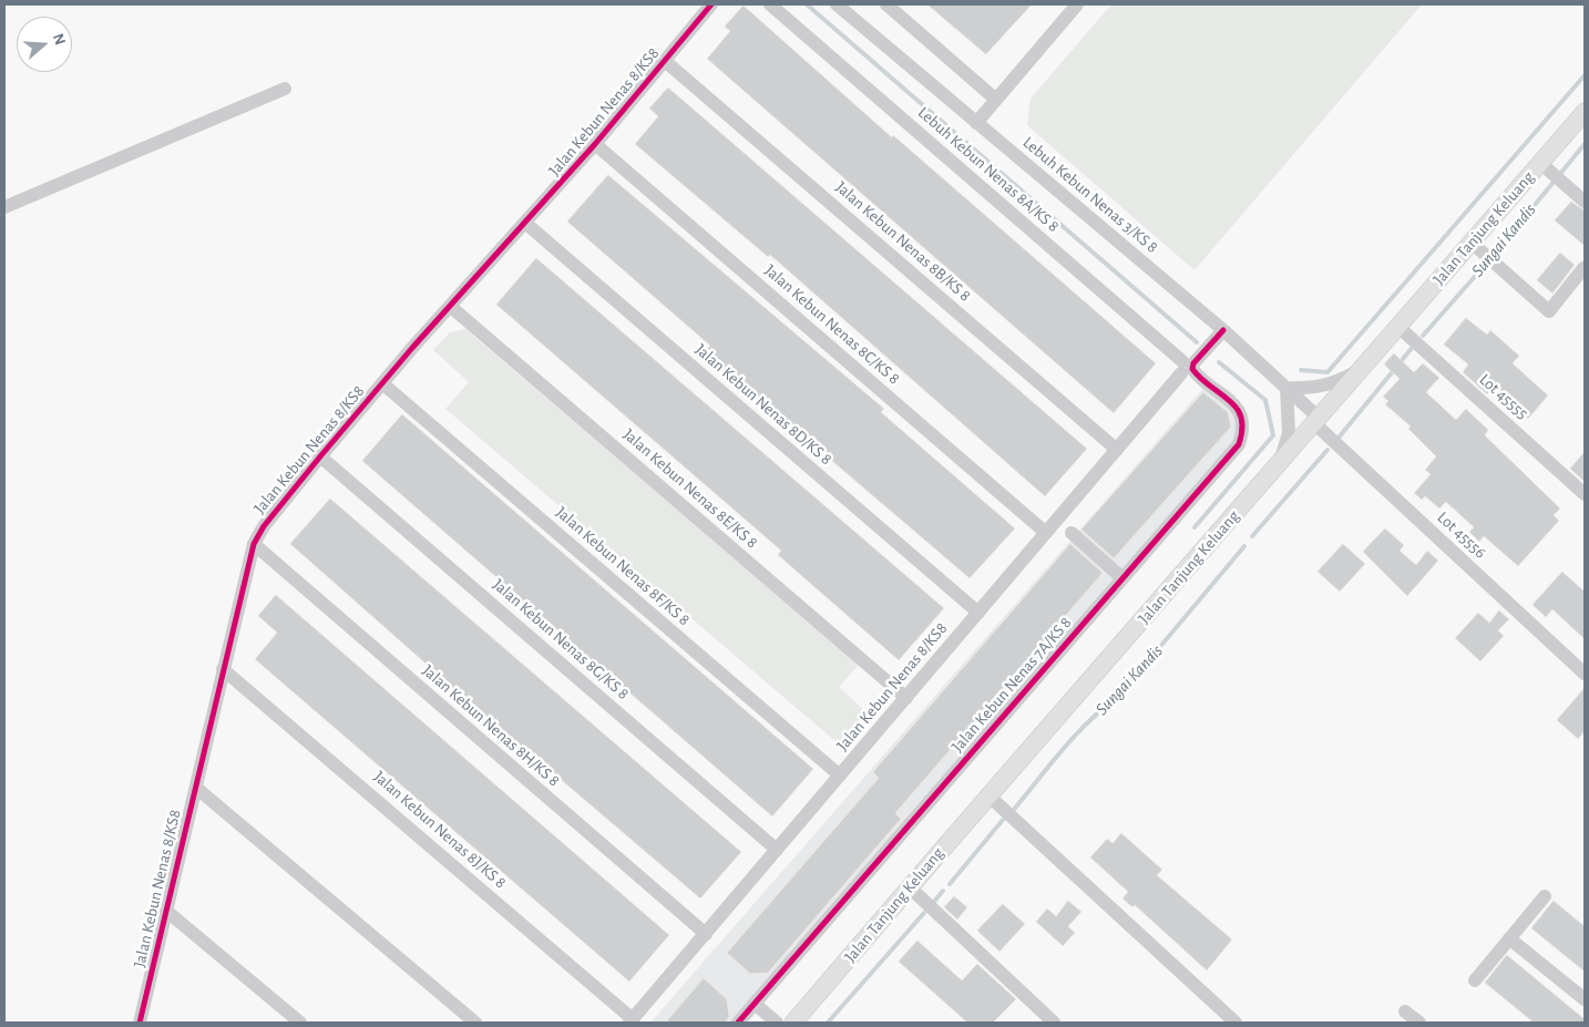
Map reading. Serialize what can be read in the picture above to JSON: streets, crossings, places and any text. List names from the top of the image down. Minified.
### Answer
{"streets":{"main road":["Jalan Tanjung Keluang"],"street":["Jalan Kebun Nenas 8/KS8","Lebuh Kebun Nenas 8A/KS 8","Lebuh Kebun Nenas 3/KS 8","Jalan Kebun Nenas 8B/KS 8","Jalan Kebun Nenas 8C/KS 8","Lot 45555","Jalan Kebun Nenas 8D/KS 8","Jalan Kebun Nenas 8E/KS 8","Lot 45556","Jalan Kebun Nenas 8F/KS 8","Jalan Kebun Nenas 8G/KS 8","Jalan Kebun Nenas 7A/KS 8","Jalan Kebun Nenas 8H/KS 8","Jalan Kebun Nenas 8J/KS 8"]},"crossings":[["Jalan Kebun Nenas 8/KS8","Lebuh Kebun Nenas 8A/KS 8"],["Jalan Kebun Nenas 8/KS8","Lebuh Kebun Nenas 3/KS 8"],["Jalan Kebun Nenas 8/KS8","Jalan Kebun Nenas 8B/KS 8"],["Jalan Kebun Nenas 8/KS8","Jalan Kebun Nenas 8C/KS 8"],["Jalan Kebun Nenas 8/KS8","Jalan Kebun Nenas 8D/KS 8"],["Jalan Kebun Nenas 8/KS8","Jalan Kebun Nenas 8E/KS 8"],["Jalan Kebun Nenas 8/KS8","Jalan Kebun Nenas 8F/KS 8"],["Jalan Kebun Nenas 8/KS8","Jalan Kebun Nenas 8G/KS 8"],["Jalan Kebun Nenas 8/KS8","Jalan Kebun Nenas 7A/KS 8"],["Jalan Kebun Nenas 8/KS8","Jalan Kebun Nenas 8H/KS 8"],["Jalan Kebun Nenas 8/KS8","Jalan Kebun Nenas 8J/KS 8"],["Lebuh Kebun Nenas 8A/KS 8","Jalan Kebun Nenas 7A/KS 8"],["Lebuh Kebun Nenas 3/KS 8","Jalan Tanjung Keluang"],["Lebuh Kebun Nenas 3/KS 8","Lot 45556"],["Jalan Tanjung Keluang","Lot 45555"],["Jalan Tanjung Keluang","Lot 45556"]],"water":["Sungai Kandis"],"north":"right"}
